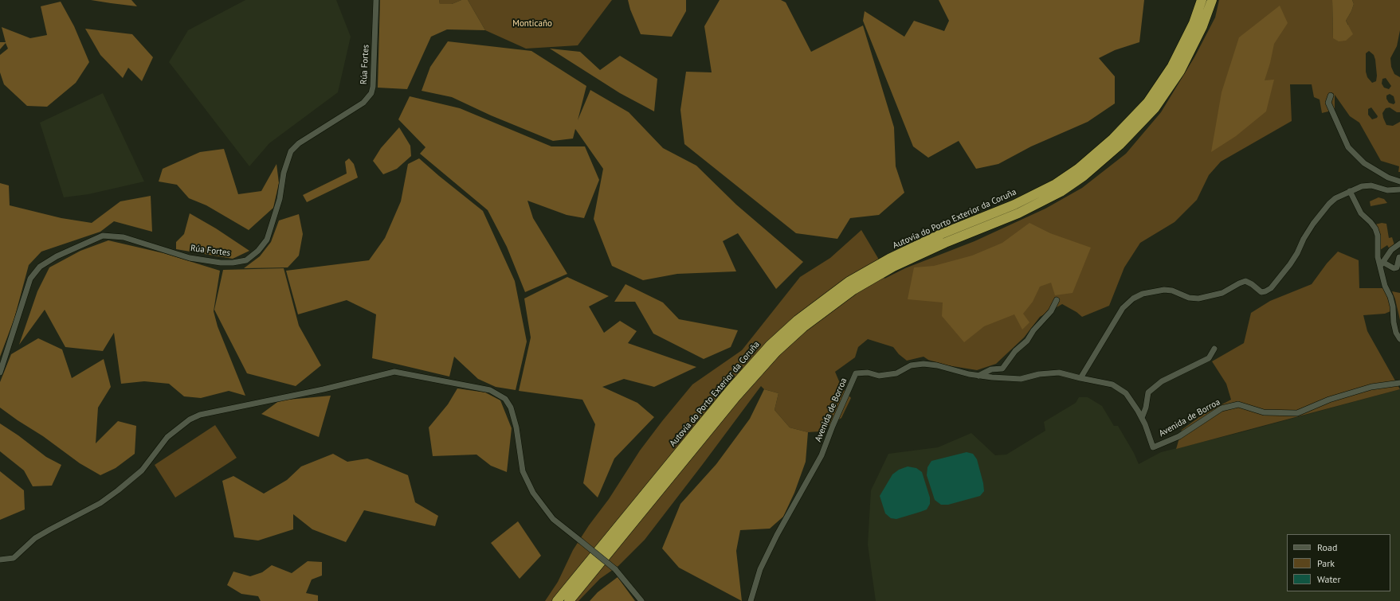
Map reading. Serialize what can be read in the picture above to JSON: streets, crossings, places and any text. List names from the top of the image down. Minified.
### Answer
{"streets":{"highway":["Autovía do Porto Exterior da Coruña"],"street":["Rúa Fortes","Avenida de Borroa"]},"parks":["Monticaño"],"legend":["Road","Park","Water"]}
